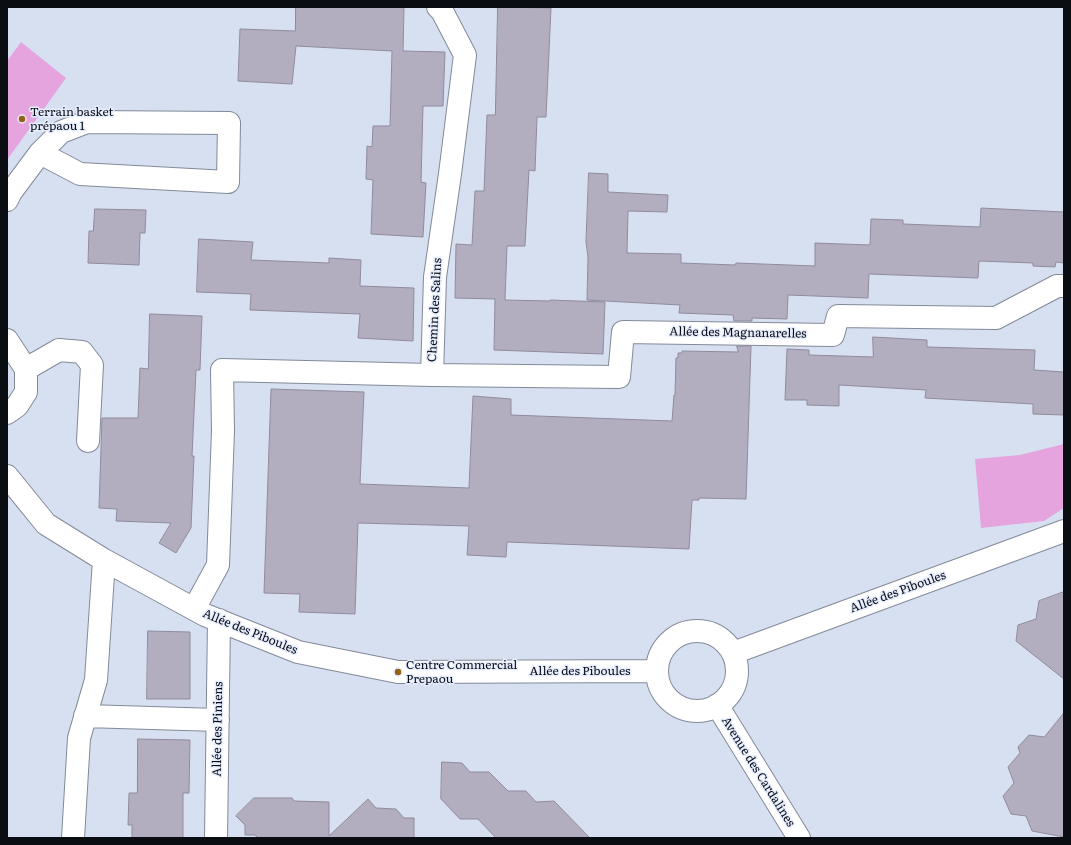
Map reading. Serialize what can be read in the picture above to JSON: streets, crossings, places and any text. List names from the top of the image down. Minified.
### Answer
{"streets":{"street":["Chemin des Salins","Allée des Magnanarelles","Allée des Piboules","Allée des Piniens","Avenue des Cardalines"]},"crossings":[["Chemin des Salins","Allée des Magnanarelles"],["Chemin des Salins","Allée des Piboules"],["Allée des Piboules","Allée des Piniens"],["Allée des Piboules","Avenue des Cardalines"]],"places":["Terrain basket prépaou 1","Centre Commercial Prepaou"]}
